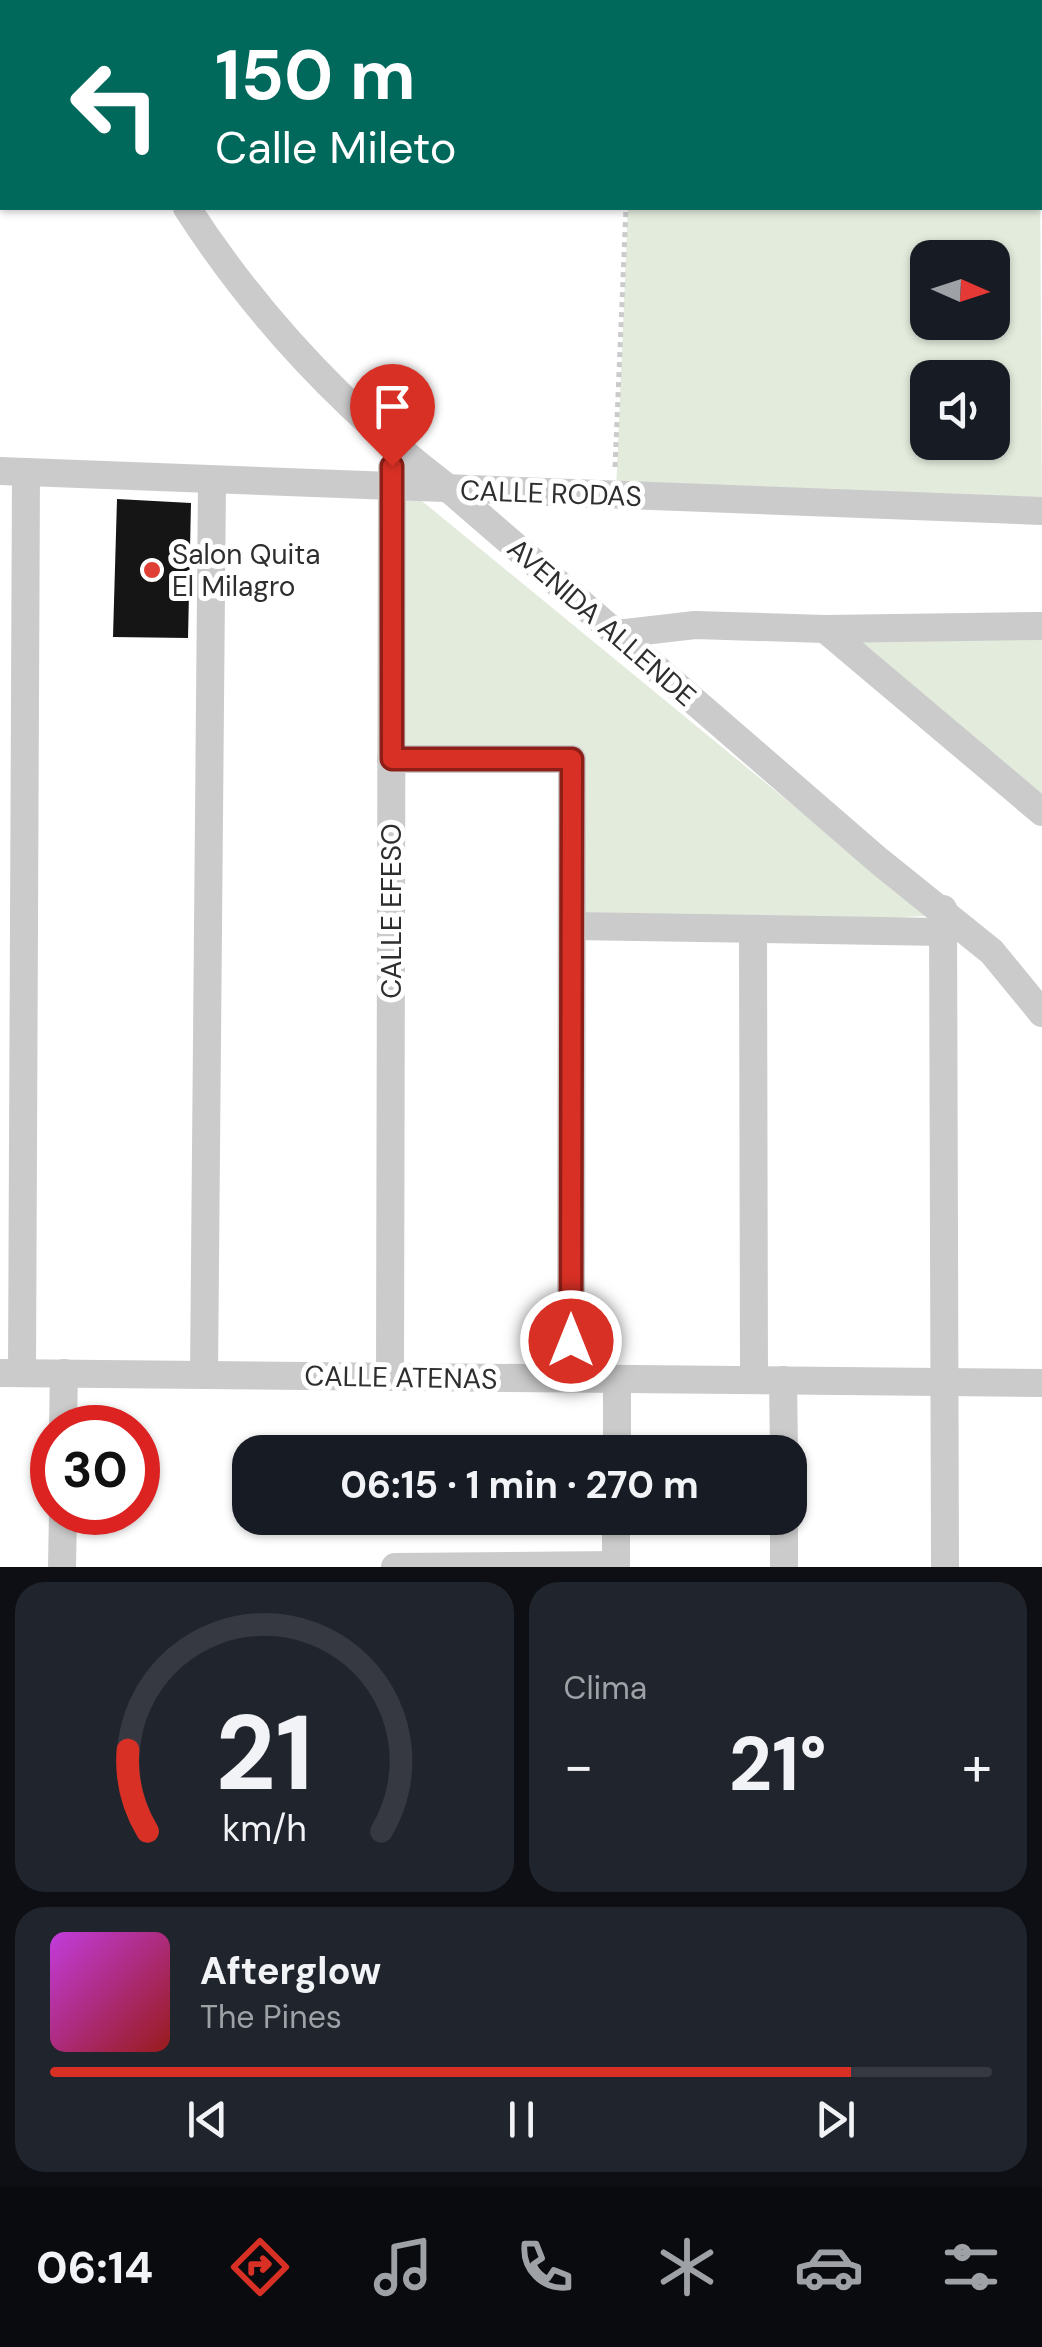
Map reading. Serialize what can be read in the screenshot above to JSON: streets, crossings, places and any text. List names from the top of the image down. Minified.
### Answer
{"streets":{"street":["CALLE RODAS","AVENIDA ALLENDE","CALLE EFESO","CALLE ATENAS"]},"crossings":[["CALLE RODAS","AVENIDA ALLENDE"],["CALLE RODAS","CALLE EFESO"],["AVENIDA ALLENDE","CALLE EFESO"],["CALLE EFESO","CALLE ATENAS"]],"places":["Salon Quita El Milagro"],"north":"right","page":{"turn":["150 m","Calle Mileto"],"limit":"30","trip":"06:15 · 1 min · 270 m","tile":"Clima","heat":["−","21°","+"],"song":["Afterglow","The Pines"],"tabs":"06:14","gauge":["21","km/h"]}}
